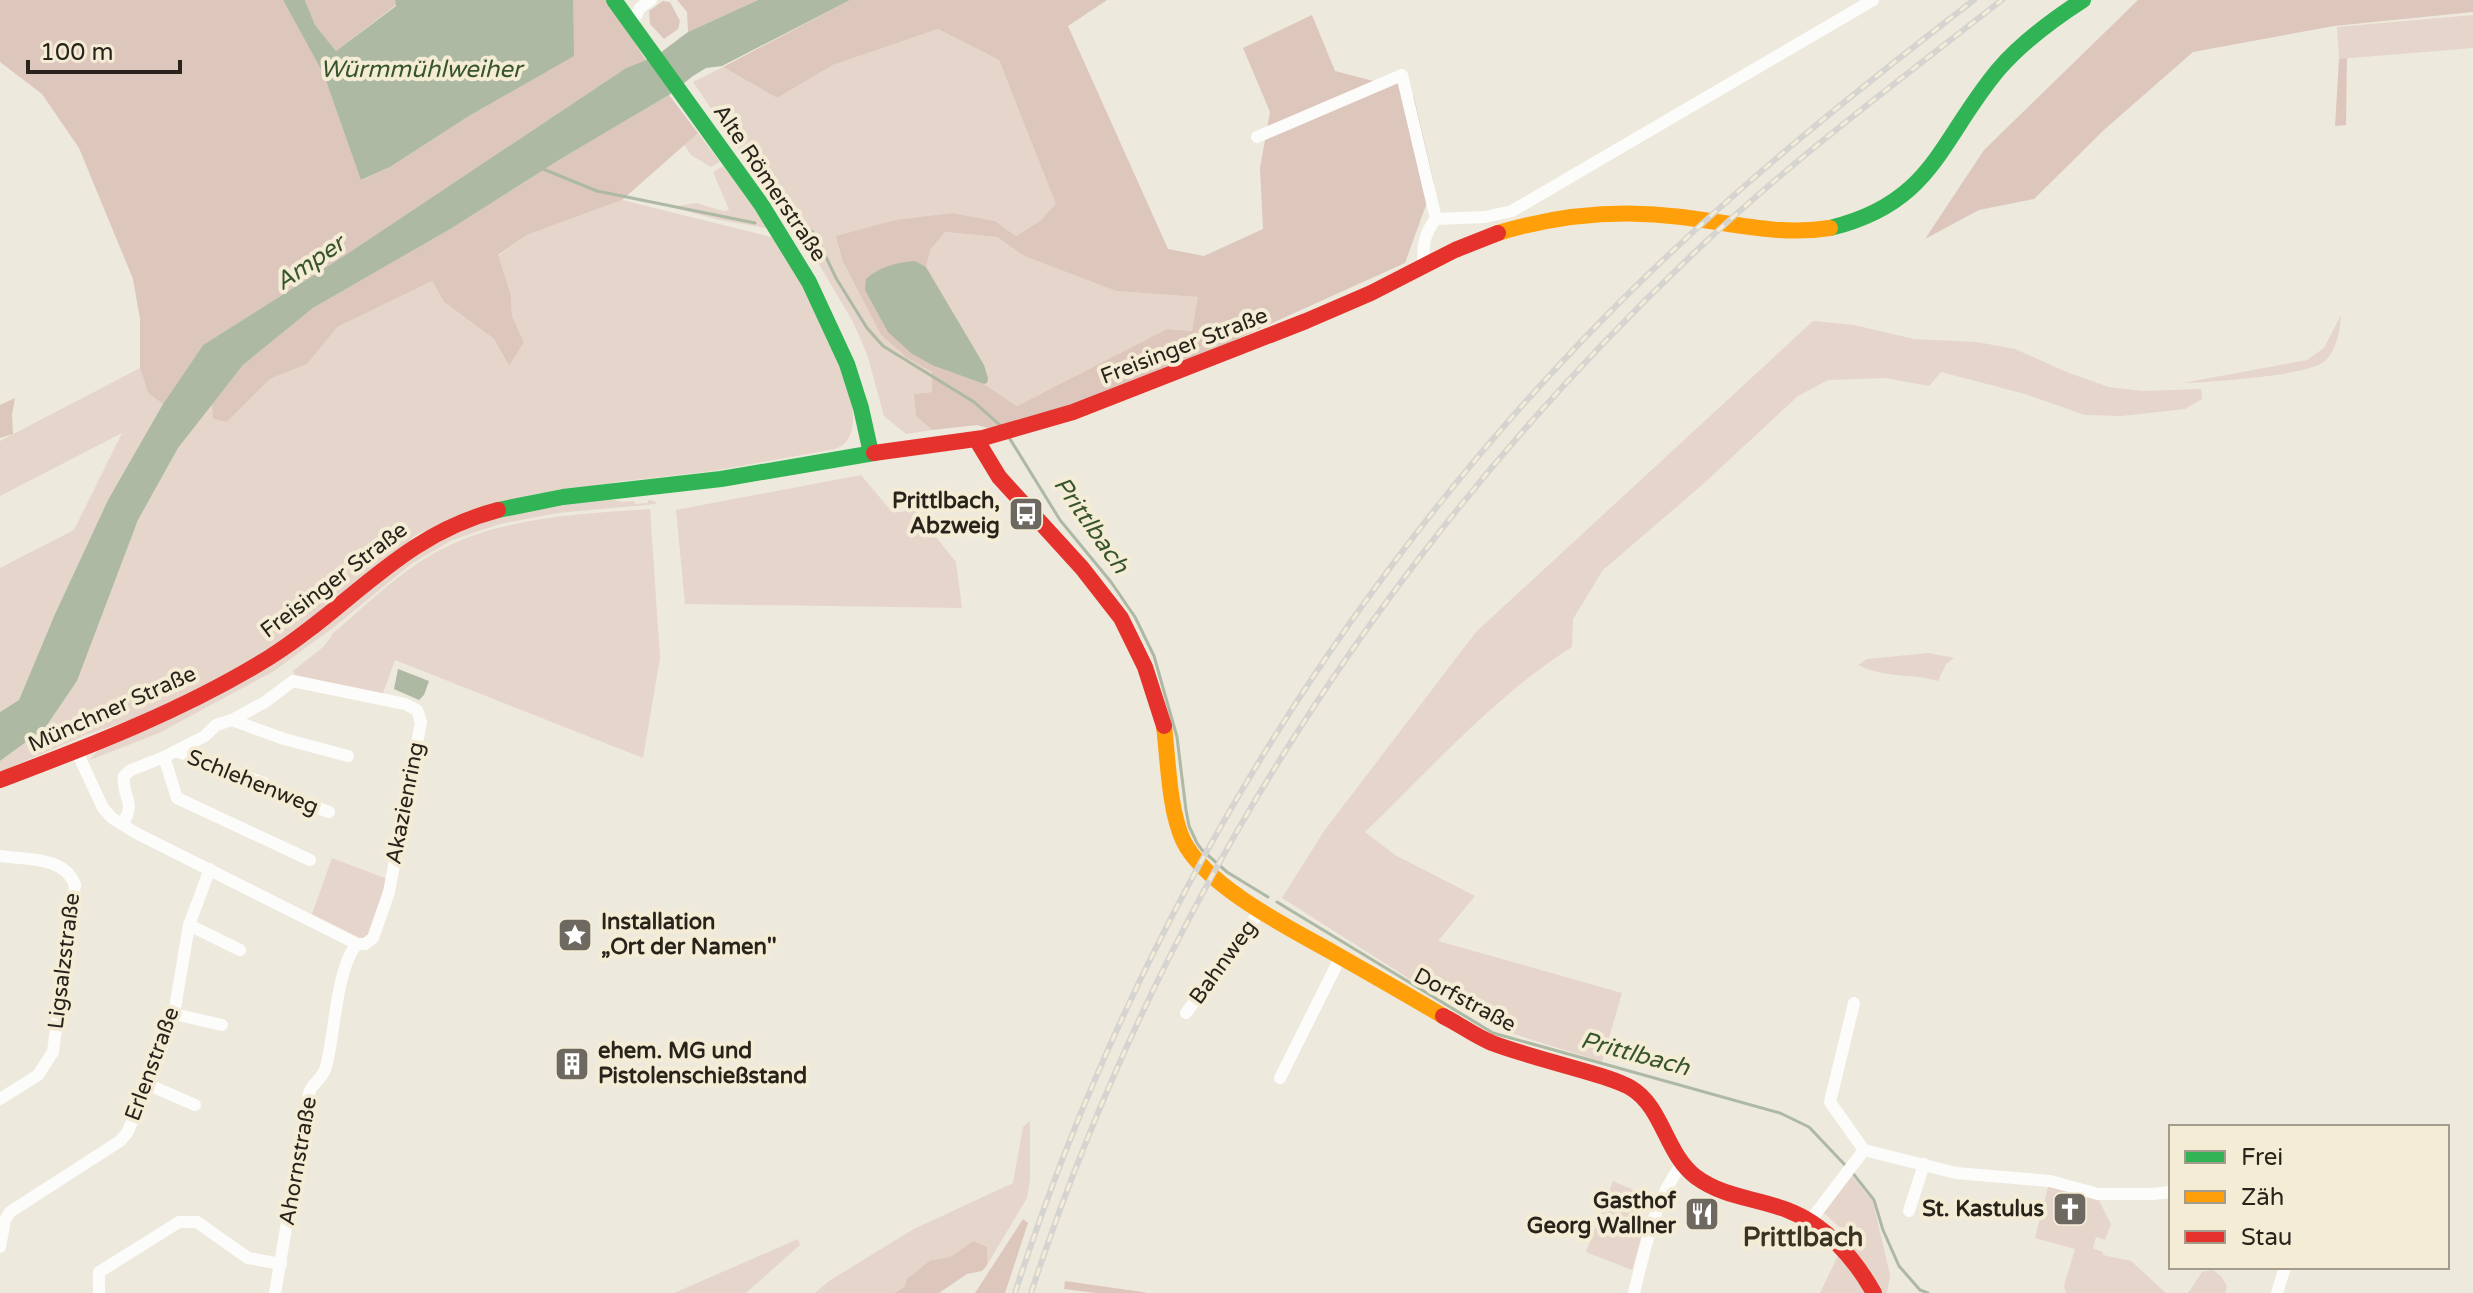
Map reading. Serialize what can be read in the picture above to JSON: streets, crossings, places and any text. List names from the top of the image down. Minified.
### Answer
{"streets":{"main road":["Alte Römerstraße","Freisinger Straße","Münchner Straße","Dorfstraße"],"street":["Schlehenweg","Akazienring","Ligsalzstraße","Bahnweg","Erlenstraße","Ahornstraße"]},"crossings":[["Alte Römerstraße","Freisinger Straße"],["Freisinger Straße","Münchner Straße"],["Freisinger Straße","Dorfstraße"],["Schlehenweg","Akazienring"],["Akazienring","Ahornstraße"],["Bahnweg","Dorfstraße"]],"districts":["Prittlbach"],"water":["Würmmühlweiher","Amper","Prittlbach"],"places":{"bus stop":["Prittlbach, Abzweig"],"place":["Installation „Ort der Namen''"],"building":["ehem. MG und Pistolenschießstand"],"church":["St. Kastulus"],"restaurant":["Gasthof Georg Wallner"]},"legend":["Frei","Zäh","Stau"],"scale_bar":"100 m"}
